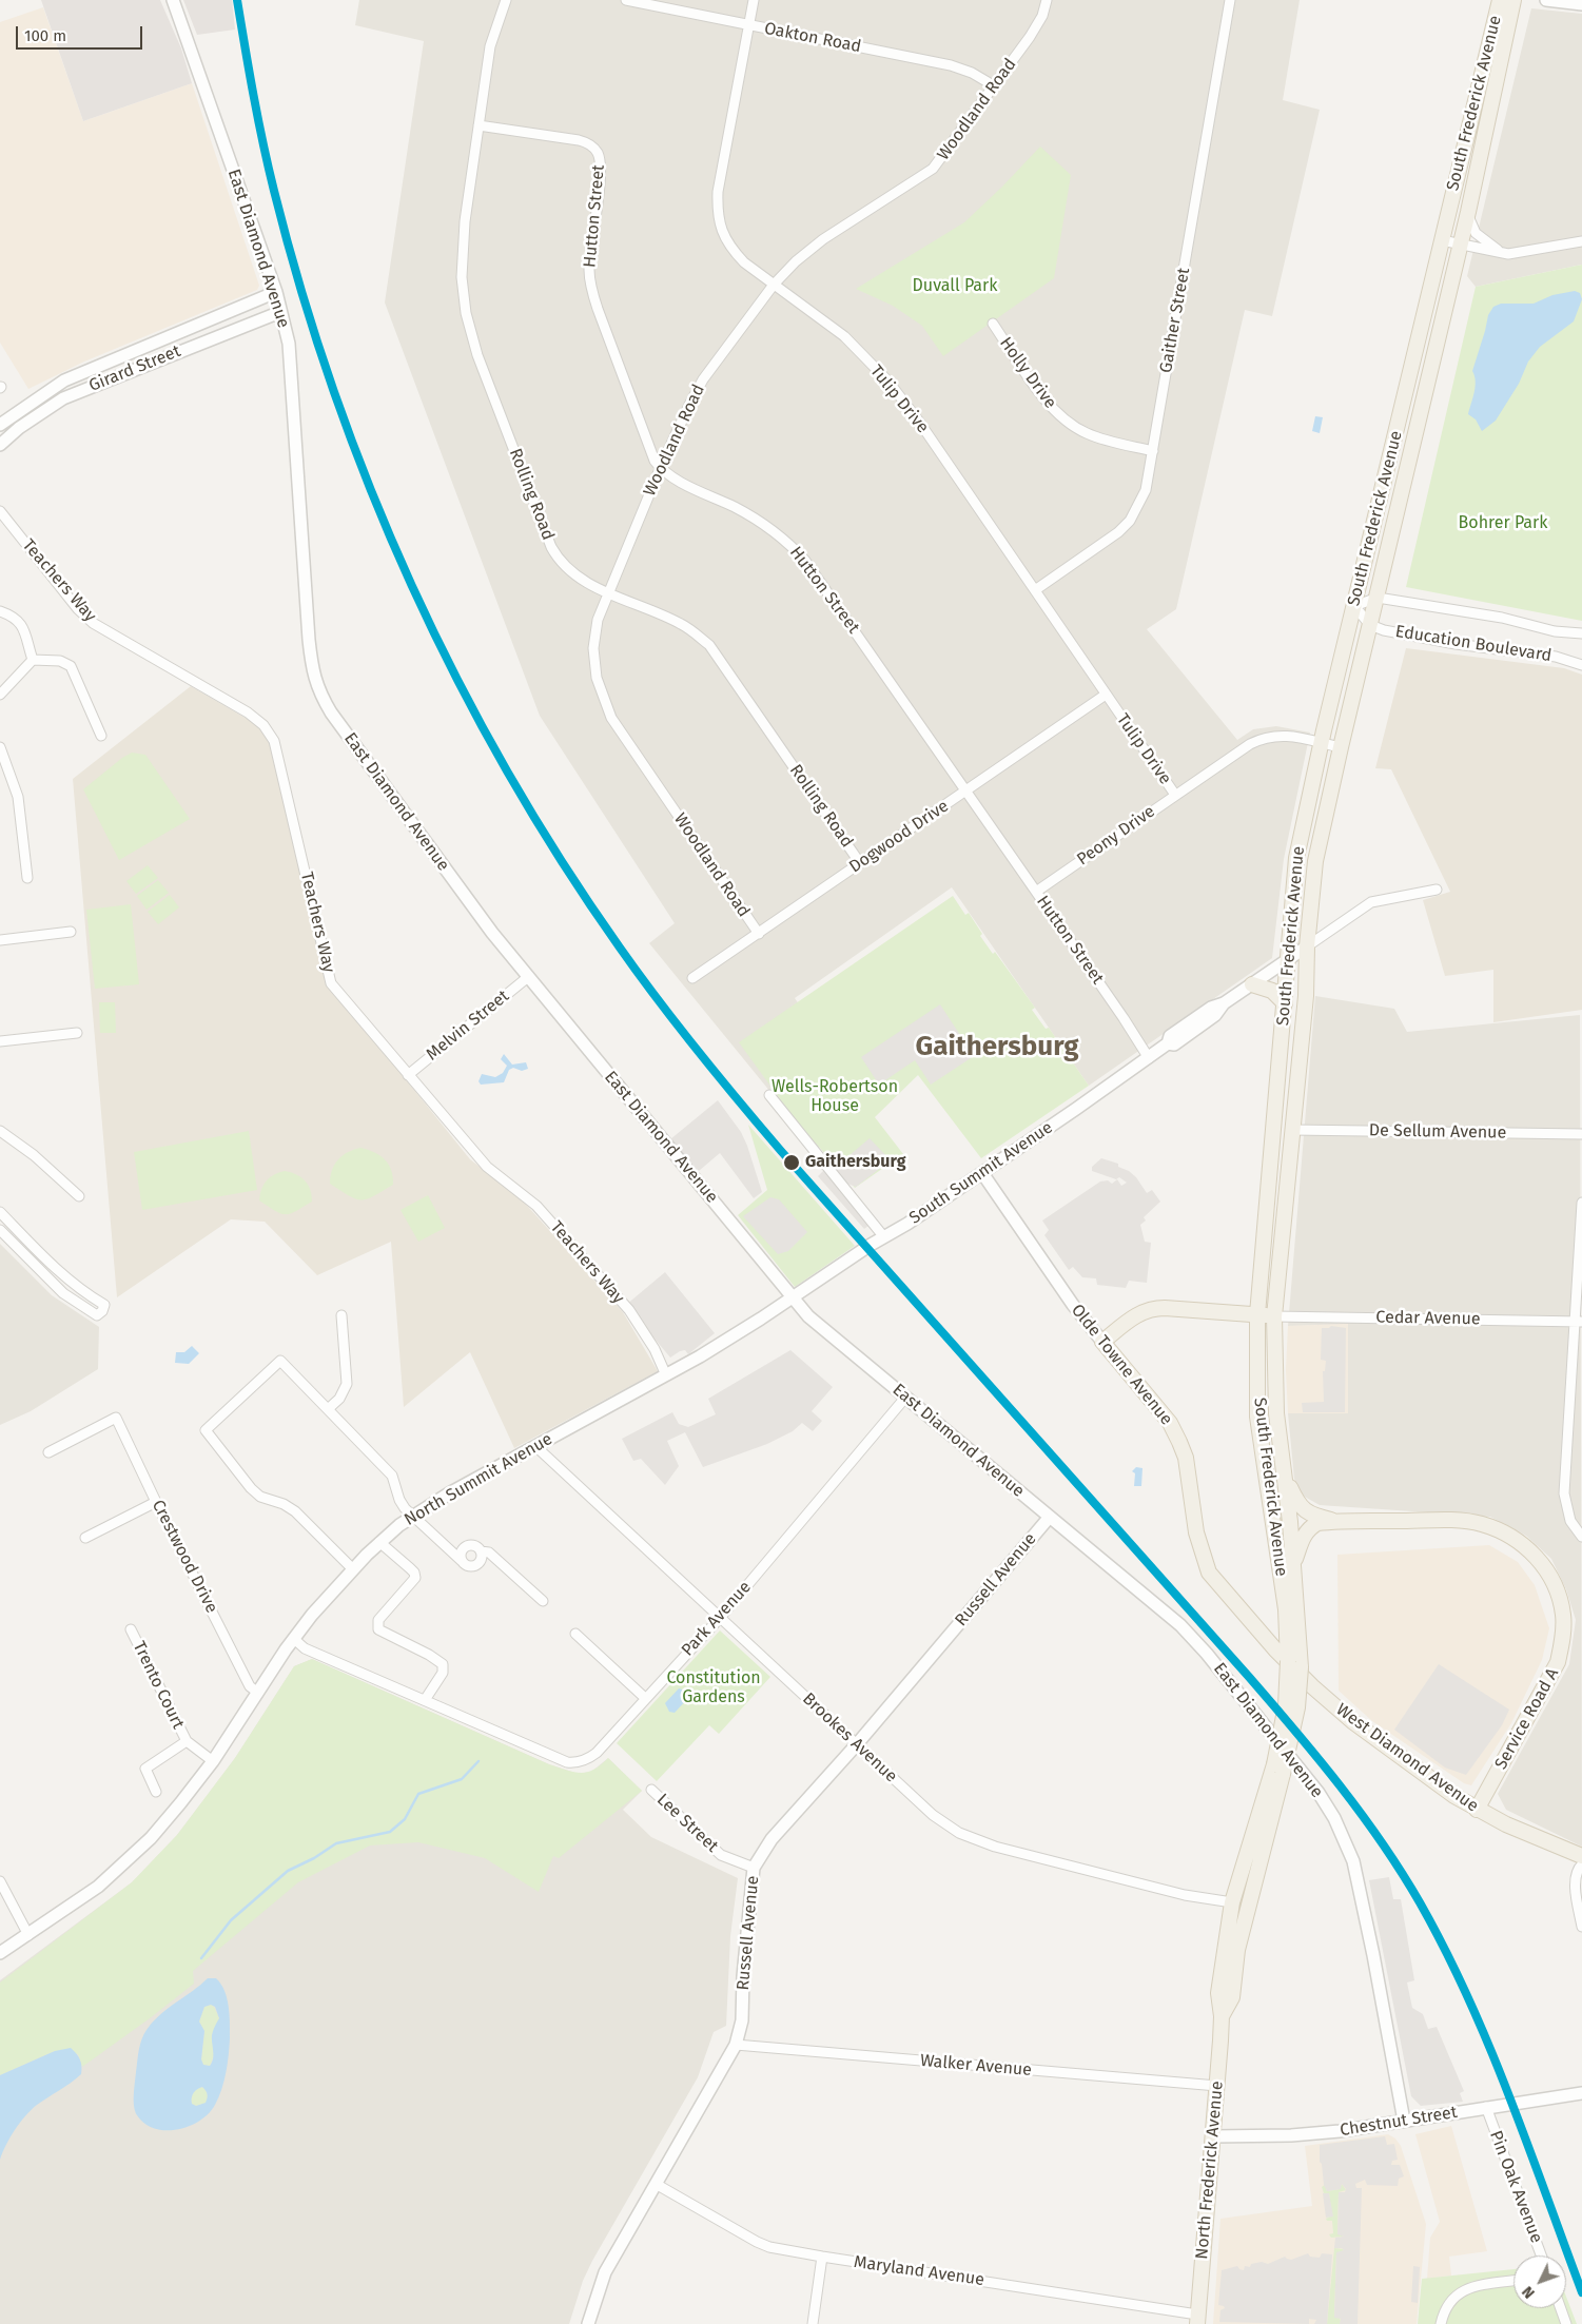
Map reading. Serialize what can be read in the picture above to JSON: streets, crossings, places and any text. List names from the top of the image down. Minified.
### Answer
{"streets":{"main road":["South Frederick Avenue","Olde Towne Avenue","Service Road A","West Diamond Avenue","North Frederick Avenue"],"street":["Oakton Road","Woodland Road","Hutton Street","East Diamond Avenue","Gaither Street","Girard Street","Holly Drive","Tulip Drive","Rolling Road","Teachers Way","Education Boulevard","Peony Drive","Dogwood Drive","Melvin Street","De Sellum Avenue","South Summit Avenue","Cedar Avenue","North Summit Avenue","Crestwood Drive","Russell Avenue","Park Avenue","Trento Court","Brookes Avenue","Lee Street","Walker Avenue","Chestnut Street","Pin Oak Avenue","Maryland Avenue"]},"crossings":[["Oakton Road","Woodland Road"],["Oakton Road","Tulip Drive"],["South Frederick Avenue","Education Boulevard"],["South Frederick Avenue","Peony Drive"],["South Frederick Avenue","De Sellum Avenue"],["South Frederick Avenue","South Summit Avenue"],["South Frederick Avenue","Cedar Avenue"],["South Frederick Avenue","North Frederick Avenue"],["Woodland Road","Hutton Street"],["Woodland Road","Tulip Drive"],["Woodland Road","Rolling Road"],["Woodland Road","Dogwood Drive"],["Hutton Street","Rolling Road"],["Hutton Street","Peony Drive"],["Hutton Street","Dogwood Drive"],["Hutton Street","South Summit Avenue"],["East Diamond Avenue","Girard Street"],["East Diamond Avenue","Melvin Street"],["East Diamond Avenue","South Summit Avenue"],["East Diamond Avenue","North Summit Avenue"],["East Diamond Avenue","Russell Avenue"],["East Diamond Avenue","Park Avenue"],["East Diamond Avenue","Chestnut Street"],["Gaither Street","Holly Drive"],["Gaither Street","Tulip Drive"],["Tulip Drive","Peony Drive"],["Tulip Drive","Dogwood Drive"],["Rolling Road","Dogwood Drive"],["Teachers Way","Melvin Street"],["Teachers Way","North Summit Avenue"],["South Summit Avenue","Olde Towne Avenue"],["South Summit Avenue","North Summit Avenue"],["Olde Towne Avenue","West Diamond Avenue"],["North Summit Avenue","Crestwood Drive"],["North Summit Avenue","Park Avenue"],["North Summit Avenue","Trento Court"],["North Summit Avenue","Brookes Avenue"],["Russell Avenue","Brookes Avenue"],["Russell Avenue","Lee Street"],["Russell Avenue","Walker Avenue"],["Russell Avenue","Maryland Avenue"],["Park Avenue","Brookes Avenue"],["Service Road A","West Diamond Avenue"],["Brookes Avenue","North Frederick Avenue"],["Walker Avenue","North Frederick Avenue"],["Chestnut Street","North Frederick Avenue"],["Chestnut Street","Pin Oak Avenue"],["North Frederick Avenue","Maryland Avenue"]],"districts":["Gaithersburg"],"parks":["Duvall Park","Bohrer Park","Wells-Robertson House","Constitution Gardens"],"places":["Gaithersburg"],"scale_bar":"100 m","north":"bottom left"}
